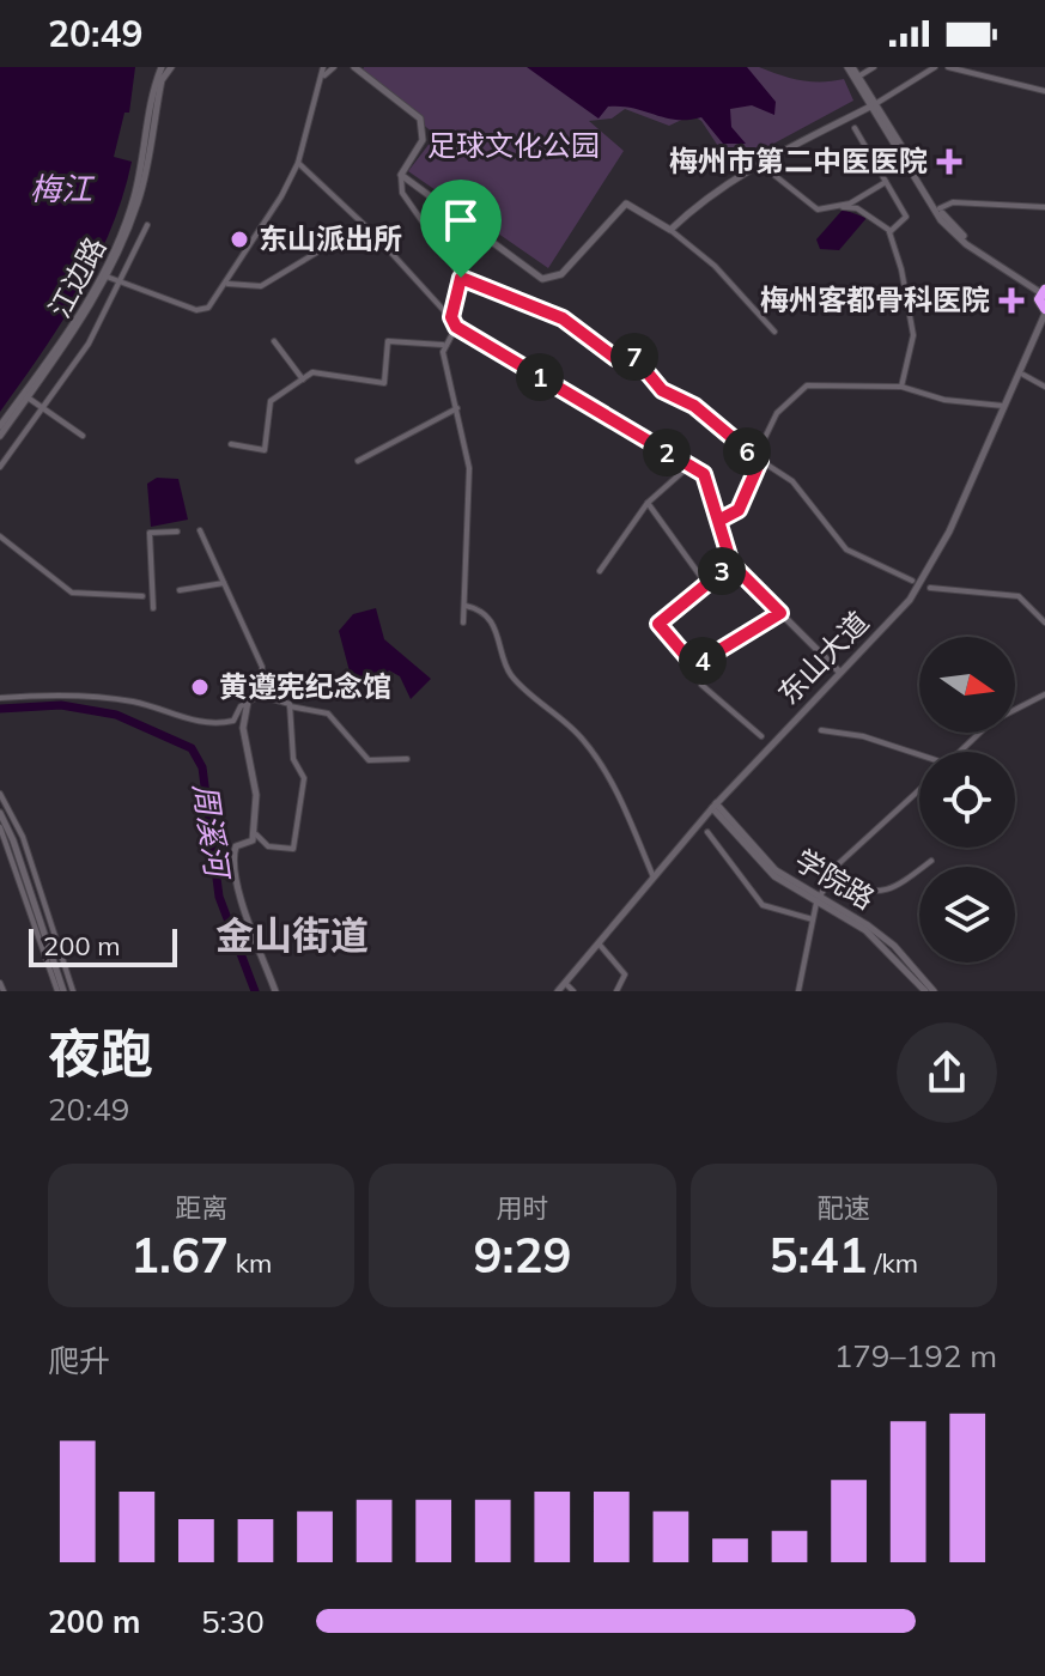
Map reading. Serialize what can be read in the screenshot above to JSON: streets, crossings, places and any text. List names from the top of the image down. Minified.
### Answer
{"streets":{"main road":["江边路","东山大道","学院路"]},"crossings":[["东山大道","学院路"]],"districts":["金山街道"],"water":["梅江","周溪河"],"parks":["足球文化公园"],"places":{"health":["梅州市第二中医医院","梅州客都骨科医院"],"other":["东山派出所","黄遵宪纪念馆"]},"scale_bar":"200 m","north":"right","page":{"status":"20:49","pins":["7","1","6","2","3","4"],"scale":"200 m","heading":["夜跑","20:49"],"stats":[["距离","1.67 km"],["用时","9:29"],["配速","5:41 /km"]],"chart":["爬升","179–192 m"],"list":[{"name":"200 m","note":"5:30"}]}}
